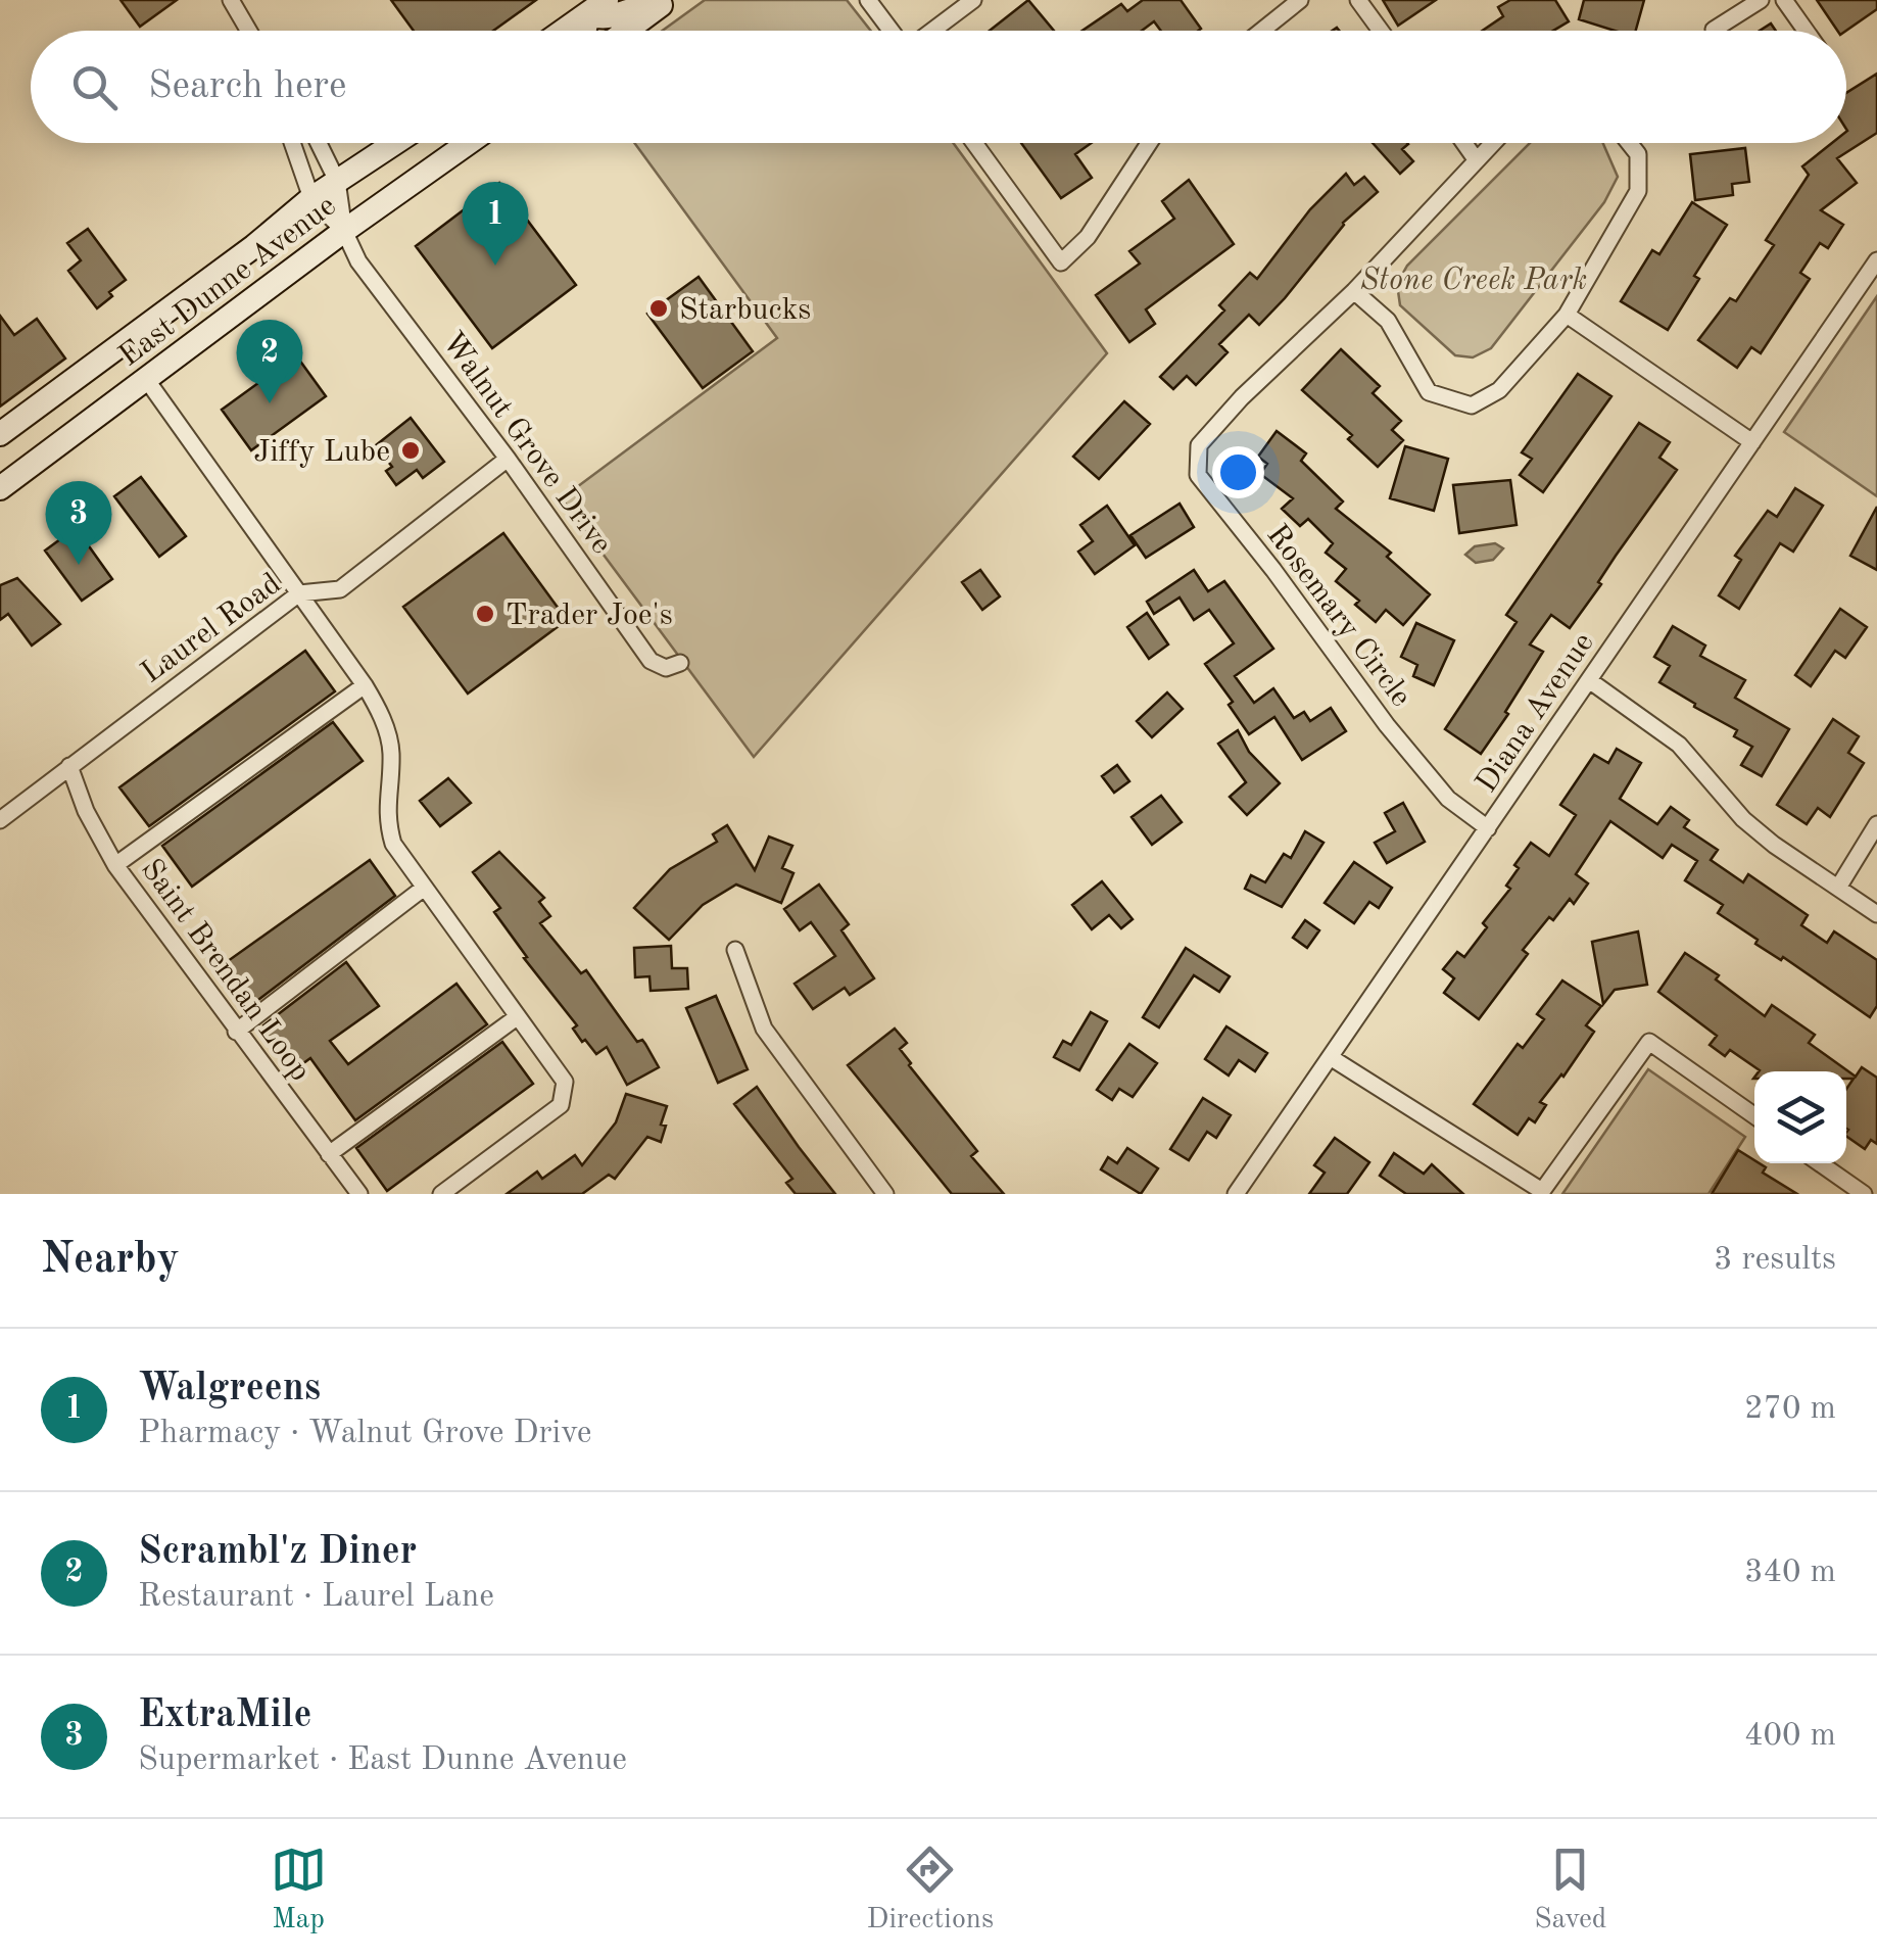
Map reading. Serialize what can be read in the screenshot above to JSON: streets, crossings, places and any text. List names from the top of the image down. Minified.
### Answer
{"streets":{"main road":["East Dunne Avenue"],"street":["Walnut Grove Drive","Rosemary Circle","Laurel Road","Diana Avenue","Saint Brendan Loop"]},"crossings":[["East Dunne Avenue","Walnut Grove Drive"],["Walnut Grove Drive","Laurel Road"],["Rosemary Circle","Diana Avenue"],["Laurel Road","Saint Brendan Loop"]],"parks":["Stone Creek Park"],"places":["Starbucks","Jiffy Lube","Trader Joe's"],"page":{"search":"Search here","pins":["1","2","3"],"heading":["Nearby","3 results"],"list":[{"mark":"1","name":"Walgreens","note":"Pharmacy · Walnut Grove Drive","value":"270 m"},{"mark":"2","name":"Scrambl'z Diner","note":"Restaurant · Laurel Lane","value":"340 m"},{"mark":"3","name":"ExtraMile","note":"Supermarket · East Dunne Avenue","value":"400 m"}],"nav":["Map","Directions","Saved"]}}
